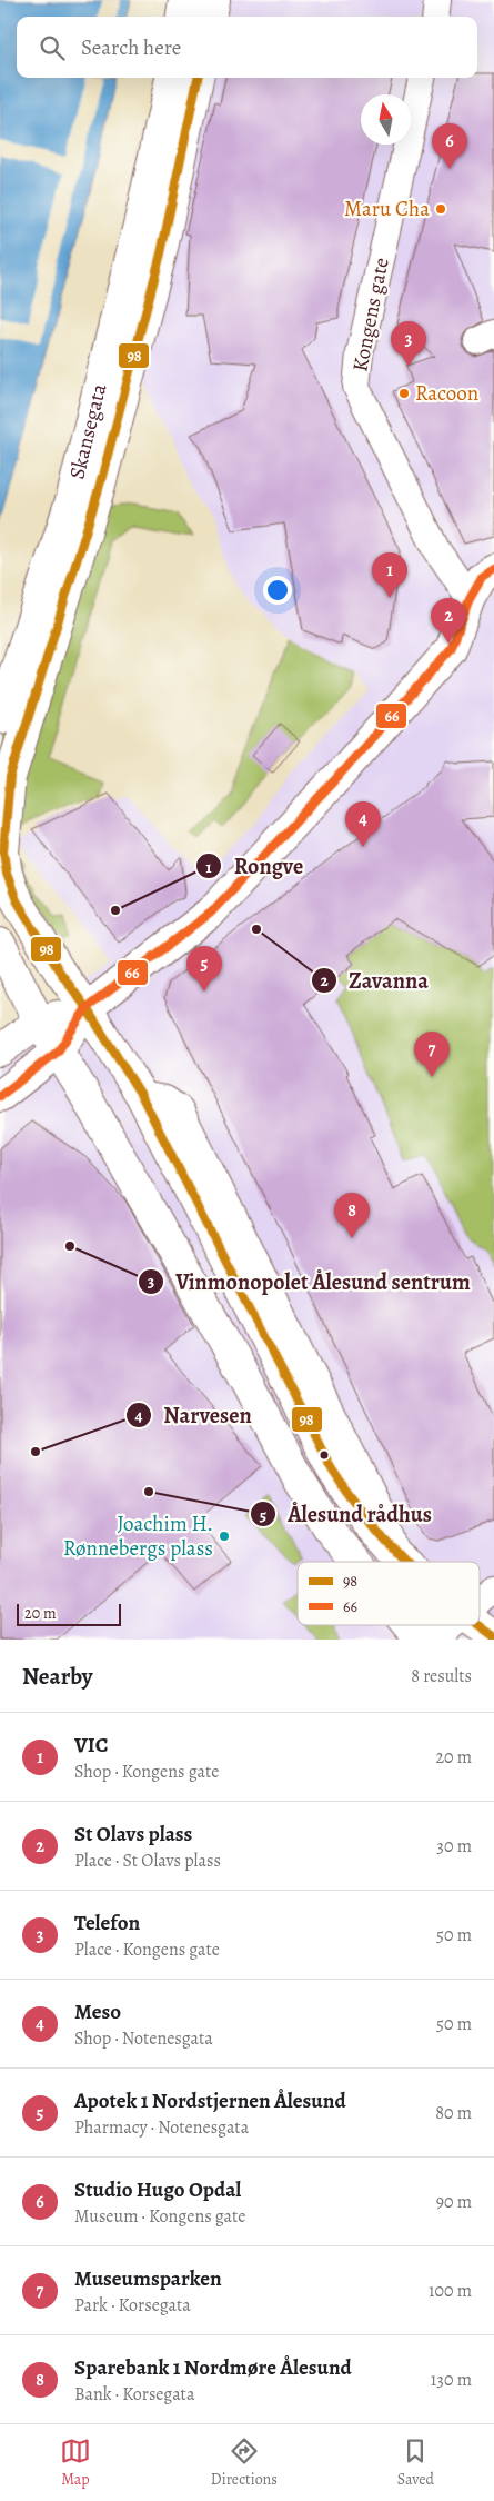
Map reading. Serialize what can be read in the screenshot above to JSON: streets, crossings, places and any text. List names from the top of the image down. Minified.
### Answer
{"streets":{"main road":["Skansegata"],"street":["Kongens gate"]},"places":["Maru Cha","Racoon","Rongve","Zavanna","Vinmonopolet Ålesund sentrum","Narvesen","Ålesund rådhus","Joachim H. Rønnebergs plass"],"lines":["transit line 98","transit line 66"],"legend":["98","66"],"scale_bar":"20 m","north":"top","page":{"search":"Search here","pins":["6","3","1","2","4","5","7","8"],"scale":"20 m","heading":["Nearby","8 results"],"list":[{"mark":"1","name":"VIC","note":"Shop · Kongens gate","value":"20 m"},{"mark":"2","name":"St Olavs plass","note":"Place · St Olavs plass","value":"30 m"},{"mark":"3","name":"Telefon","note":"Place · Kongens gate","value":"50 m"},{"mark":"4","name":"Meso","note":"Shop · Notenesgata","value":"50 m"},{"mark":"5","name":"Apotek 1 Nordstjernen Ålesund","note":"Pharmacy · Notenesgata","value":"80 m"},{"mark":"6","name":"Studio Hugo Opdal","note":"Museum · Kongens gate","value":"90 m"},{"mark":"7","name":"Museumsparken","note":"Park · Korsegata","value":"100 m"},{"mark":"8","name":"Sparebank 1 Nordmøre Ålesund","note":"Bank · Korsegata","value":"130 m"}],"nav":["Map","Directions","Saved"]}}
